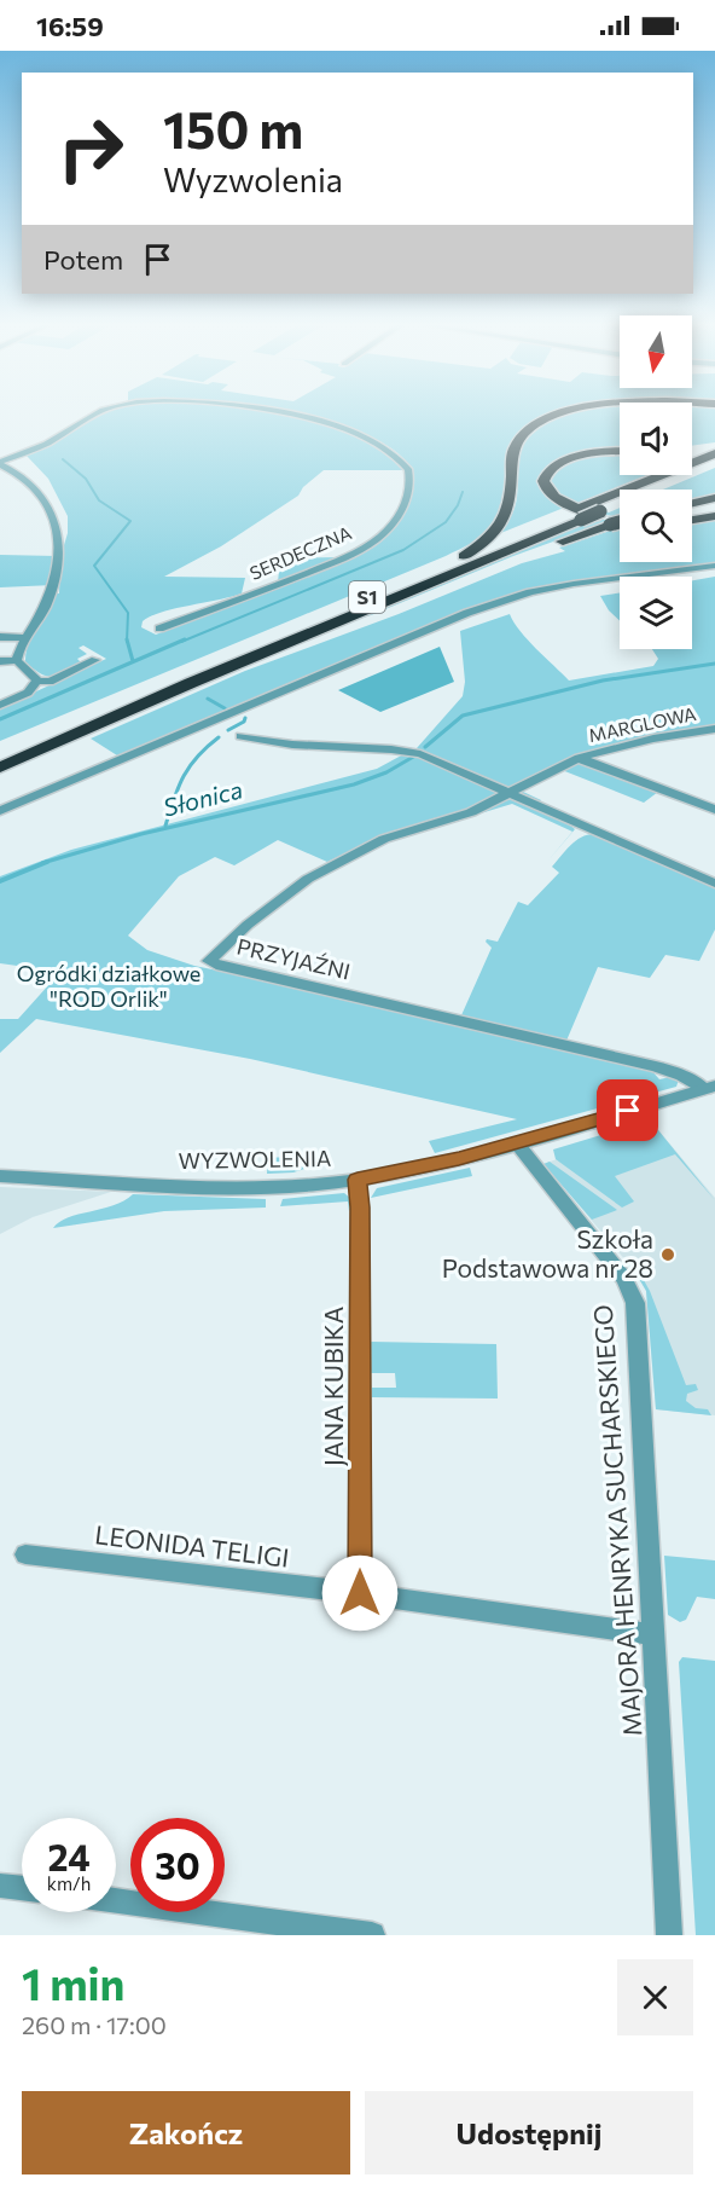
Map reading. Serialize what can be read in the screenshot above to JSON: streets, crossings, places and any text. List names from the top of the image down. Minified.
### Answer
{"streets":{"highway":["S1"],"street":["SERDECZNA","MARGLOWA","PRZYJAŹNI","WYZWOLENIA","JANA KUBIKA","MAJORA HENRYKA SUCHARSKIEGO","LEONIDA TELIGI"]},"crossings":[["MARGLOWA","PRZYJAŹNI"],["PRZYJAŹNI","WYZWOLENIA"],["WYZWOLENIA","JANA KUBIKA"],["WYZWOLENIA","MAJORA HENRYKA SUCHARSKIEGO"],["JANA KUBIKA","LEONIDA TELIGI"],["MAJORA HENRYKA SUCHARSKIEGO","LEONIDA TELIGI"]],"water":["Słonica"],"parks":["Ogródki działkowe \"ROD Orlik\""],"places":["Szkoła Podstawowa nr 28"],"north":"bottom","page":{"status":"16:59","turn":["150 m","Wyzwolenia"],"then":"Potem","speed":"24 km/h","limit":"30","heading":["1 min","260 m · 17:00"],"buttons":["Zakończ","Udostępnij"]}}
